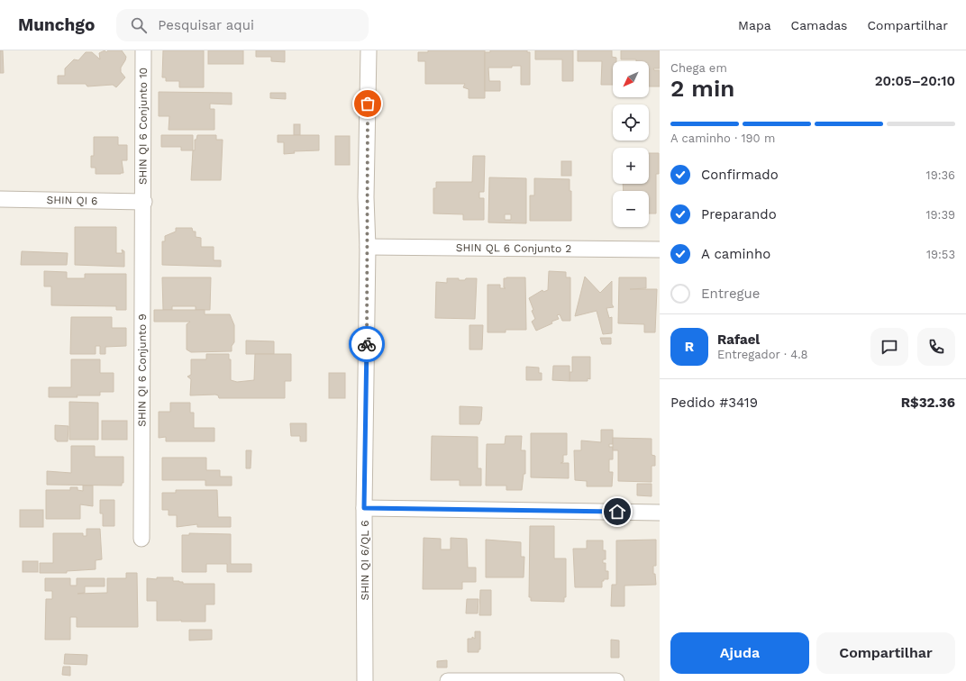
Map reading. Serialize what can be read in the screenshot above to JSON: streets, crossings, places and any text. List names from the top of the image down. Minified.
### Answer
{"streets":{"street":["SHIN QI 6 Conjunto 10","SHIN QI 6","SHIN QL 6 Conjunto 2","SHIN QI 6 Conjunto 9","SHIN QI 6/QL 6"]},"crossings":[["SHIN QI 6 Conjunto 10","SHIN QI 6"],["SHIN QI 6 Conjunto 10","SHIN QI 6 Conjunto 9"],["SHIN QI 6","SHIN QI 6 Conjunto 9"],["SHIN QL 6 Conjunto 2","SHIN QI 6/QL 6"]],"north":"bottom left","page":{"header":"Munchgo","search":"Pesquisar aqui","nav":["Mapa","Camadas","Compartilhar"],"heading":["2 min","Chega em","20:05–20:10"],"panel":["Rafael","Entregador · 4.8","Pedido #3419","R$32.36"],"map_buttons":["+","−"],"bar":"A caminho · 190 m","list":[["Confirmado","19:36"],["Preparando","19:39"],["A caminho","19:53"],"Entregue"],"round":"R","buttons":["Ajuda","Compartilhar"]}}
